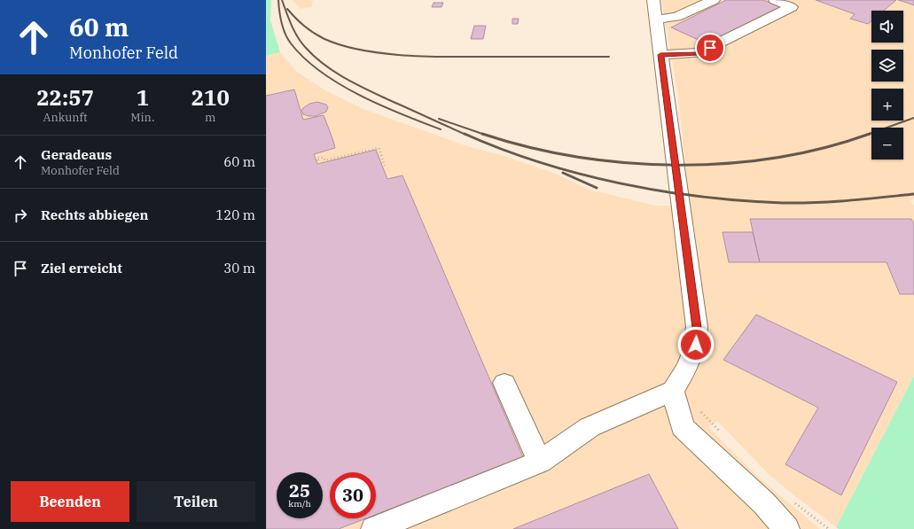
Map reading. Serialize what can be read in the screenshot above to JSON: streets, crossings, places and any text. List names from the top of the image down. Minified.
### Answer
{"page":{"turn":["60 m","Monhofer Feld"],"map_buttons":["+","−"],"eta":["22:57","Ankunft","1","Min.","210","m"],"list":[{"name":"Geradeaus","note":"Monhofer Feld","value":"60 m"},{"name":"Rechts abbiegen","value":"120 m"},{"name":"Ziel erreicht","value":"30 m"}],"speed":"25 km/h","limit":"30","buttons":["Beenden","Teilen"]}}
